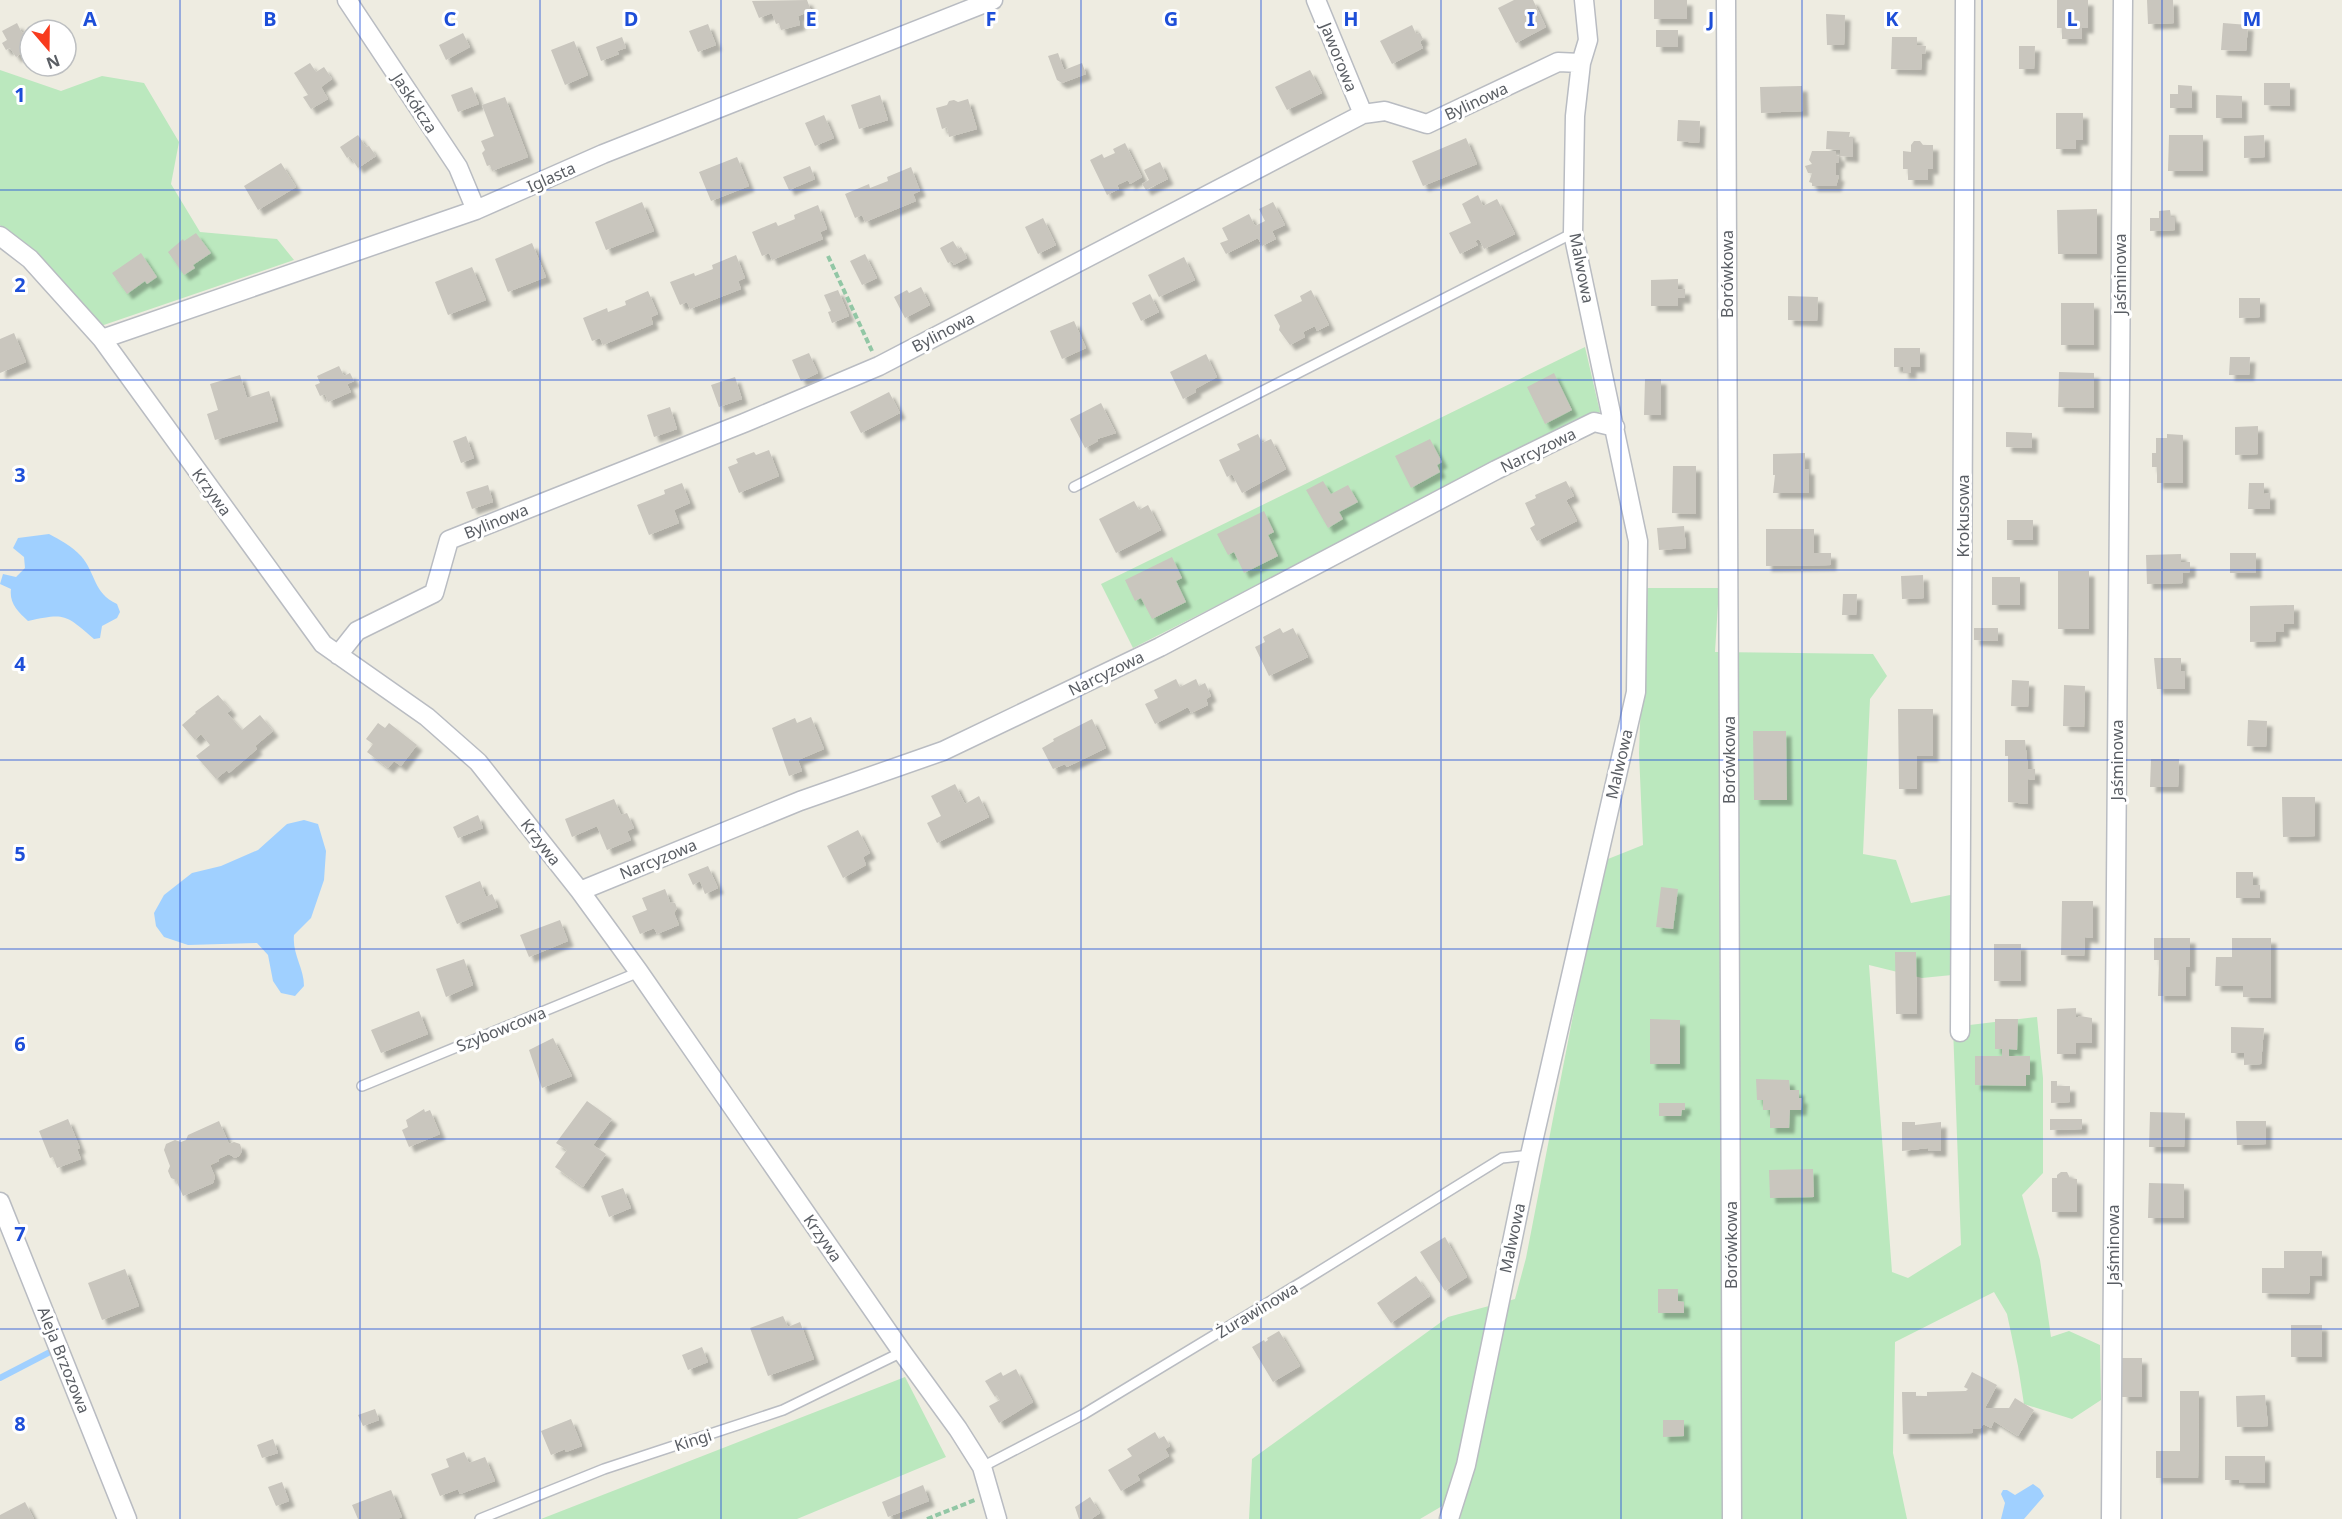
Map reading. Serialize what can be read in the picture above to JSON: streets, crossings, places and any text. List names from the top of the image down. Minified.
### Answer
{"streets":{"street":["Jaworowa","Bylinowa","Jaskółcza","Iglasta","Malwowa","Borówkowa","Jaśminowa","Narcyzowa","Krzywa","Krokusowa","Aleja Brzozowa"],"lane":["Szybowcowa","Żurawinowa","Kingi"]},"crossings":[["Jaworowa","Bylinowa"],["Bylinowa","Malwowa"],["Bylinowa","Krzywa"],["Jaskółcza","Iglasta"],["Iglasta","Krzywa"],["Malwowa","Narcyzowa"],["Malwowa","Żurawinowa"],["Narcyzowa","Krzywa"],["Krzywa","Szybowcowa"],["Krzywa","Żurawinowa"],["Krzywa","Kingi"]],"north":"bottom","grid":{"columns":["A","B","C","D","E","F","G","H","I","J","K","L","M"],"rows":["1","2","3","4","5","6","7","8"]}}
